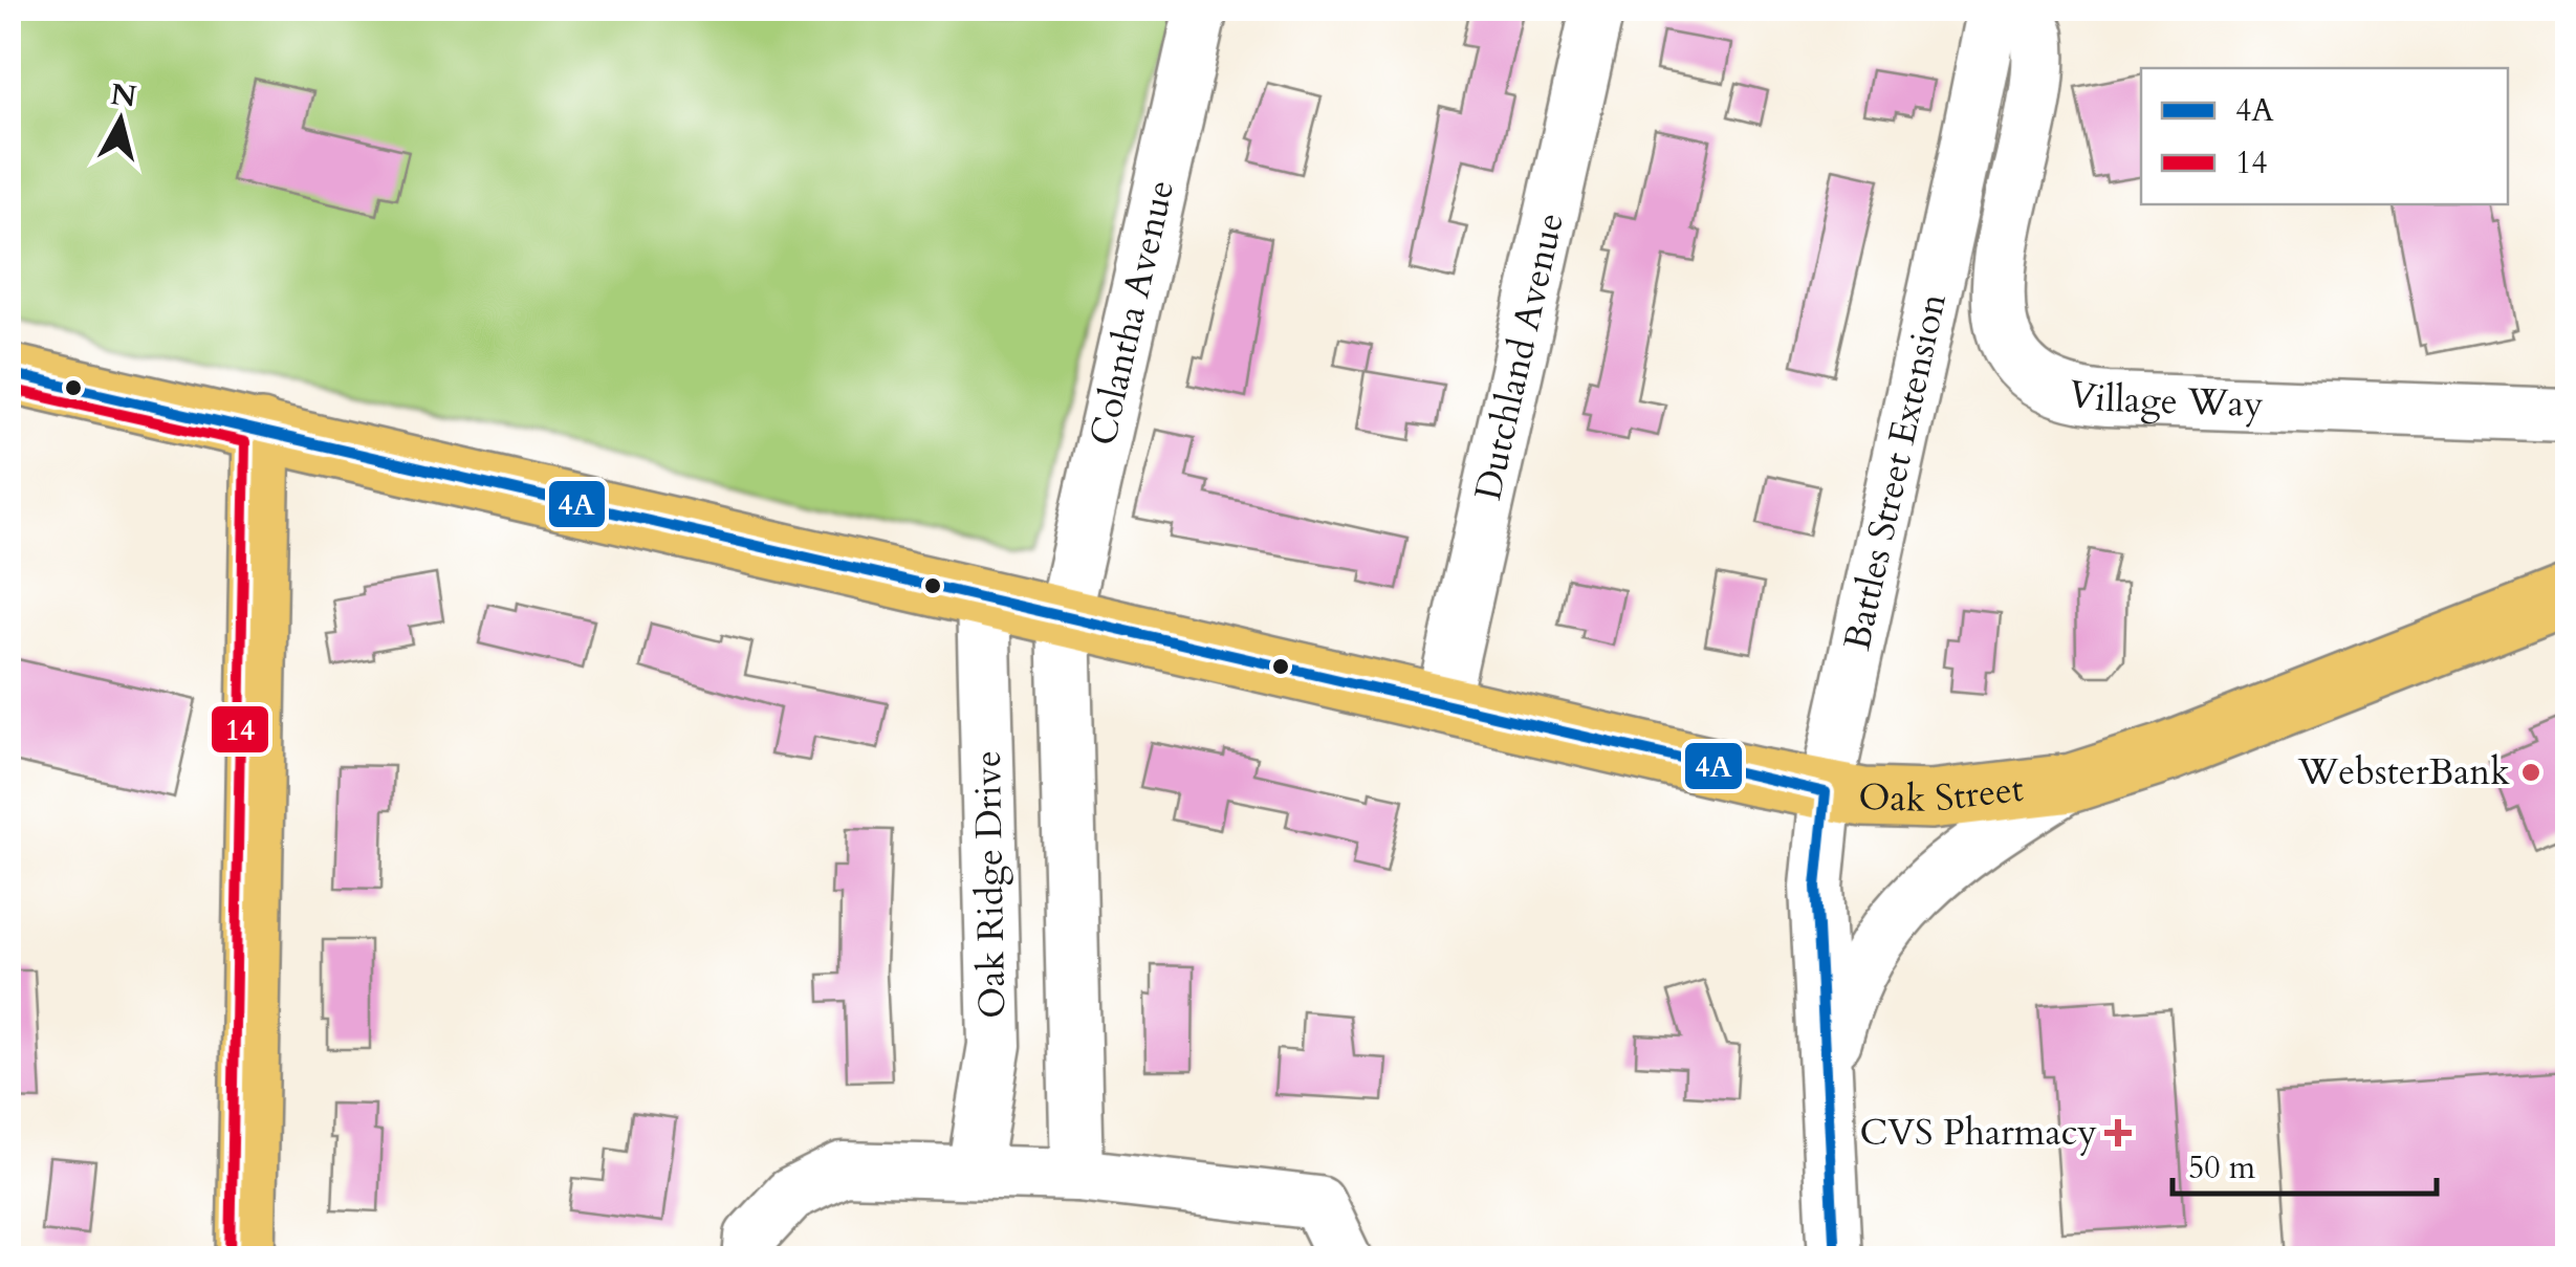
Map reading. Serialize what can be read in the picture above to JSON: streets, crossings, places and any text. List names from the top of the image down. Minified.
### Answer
{"streets":{"main road":["Oak Street"],"street":["Colantha Avenue","Dutchland Avenue","Village Way","Battles Street Extension","Oak Ridge Drive"]},"crossings":[["Colantha Avenue","Oak Street"],["Dutchland Avenue","Oak Street"],["Battles Street Extension","Oak Street"],["Oak Street","Oak Ridge Drive"]],"places":{"other":["WebsterBank"],"health":["CVS Pharmacy"]},"lines":["transit line 4A","transit line 14"],"legend":["4A","14"],"scale_bar":"50 m","north":"top"}
